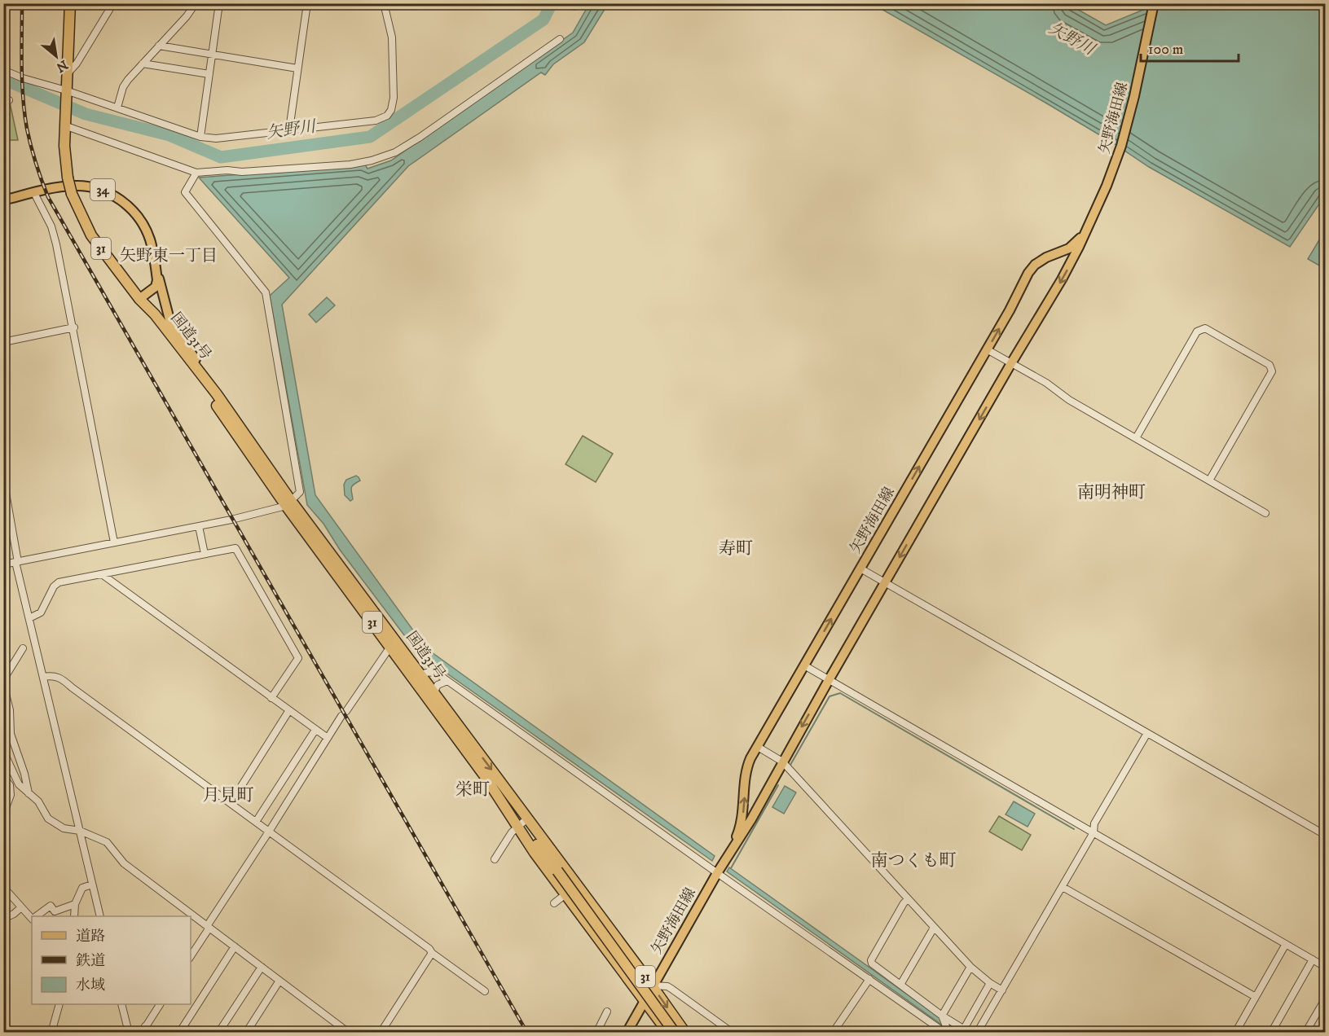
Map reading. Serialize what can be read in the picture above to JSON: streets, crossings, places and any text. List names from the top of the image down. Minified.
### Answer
{"streets":{"highway":["31","国道31号"],"main road":["矢野海田線","34"]},"crossings":[["矢野海田線","国道31号"],["34","国道31号"]],"districts":["矢野東一丁目","南明神町","寿町","栄町","月見町","南つくも町"],"water":["矢野川"],"legend":["道路","鉄道","水域"],"scale_bar":"100 m","north":"bottom right"}
